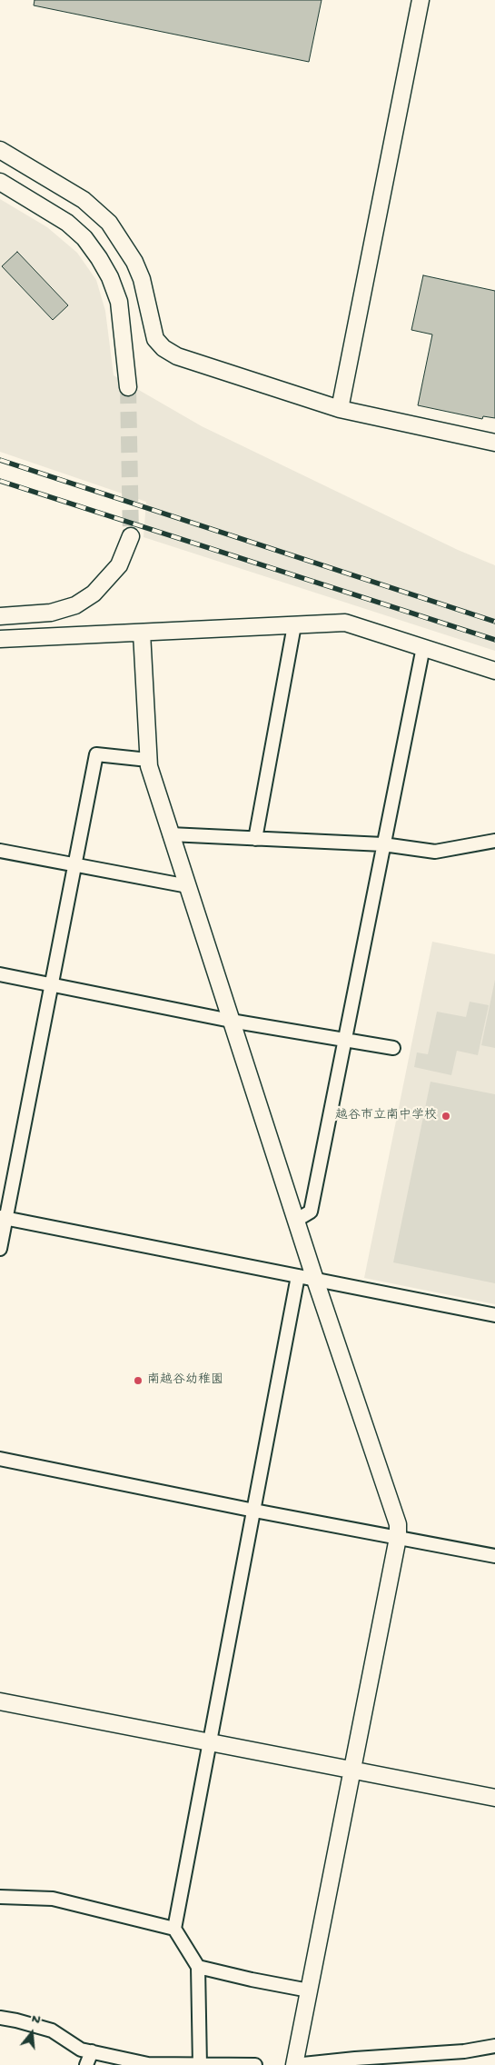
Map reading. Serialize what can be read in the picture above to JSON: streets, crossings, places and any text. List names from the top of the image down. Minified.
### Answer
{"places":["越谷市立南中学校","南越谷幼稚園"],"north":"top"}
